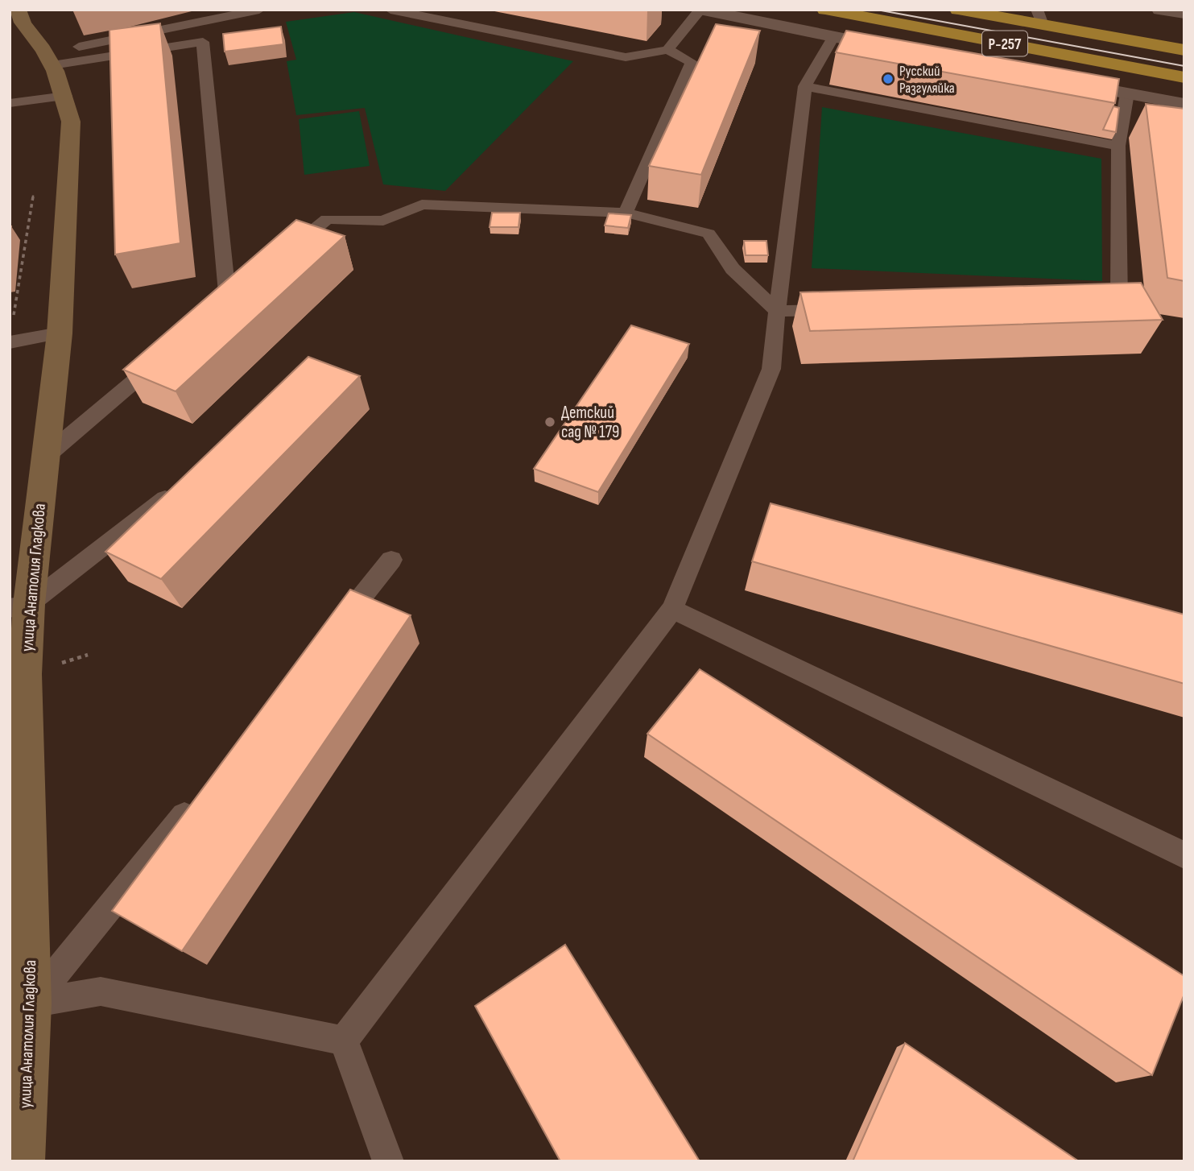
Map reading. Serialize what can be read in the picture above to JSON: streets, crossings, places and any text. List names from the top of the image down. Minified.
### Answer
{"streets":{"highway":["Р-257"],"main road":["улица Анатолия Гладкова"]},"places":["Русский Разгуляйка","Детский сад № 179"]}
